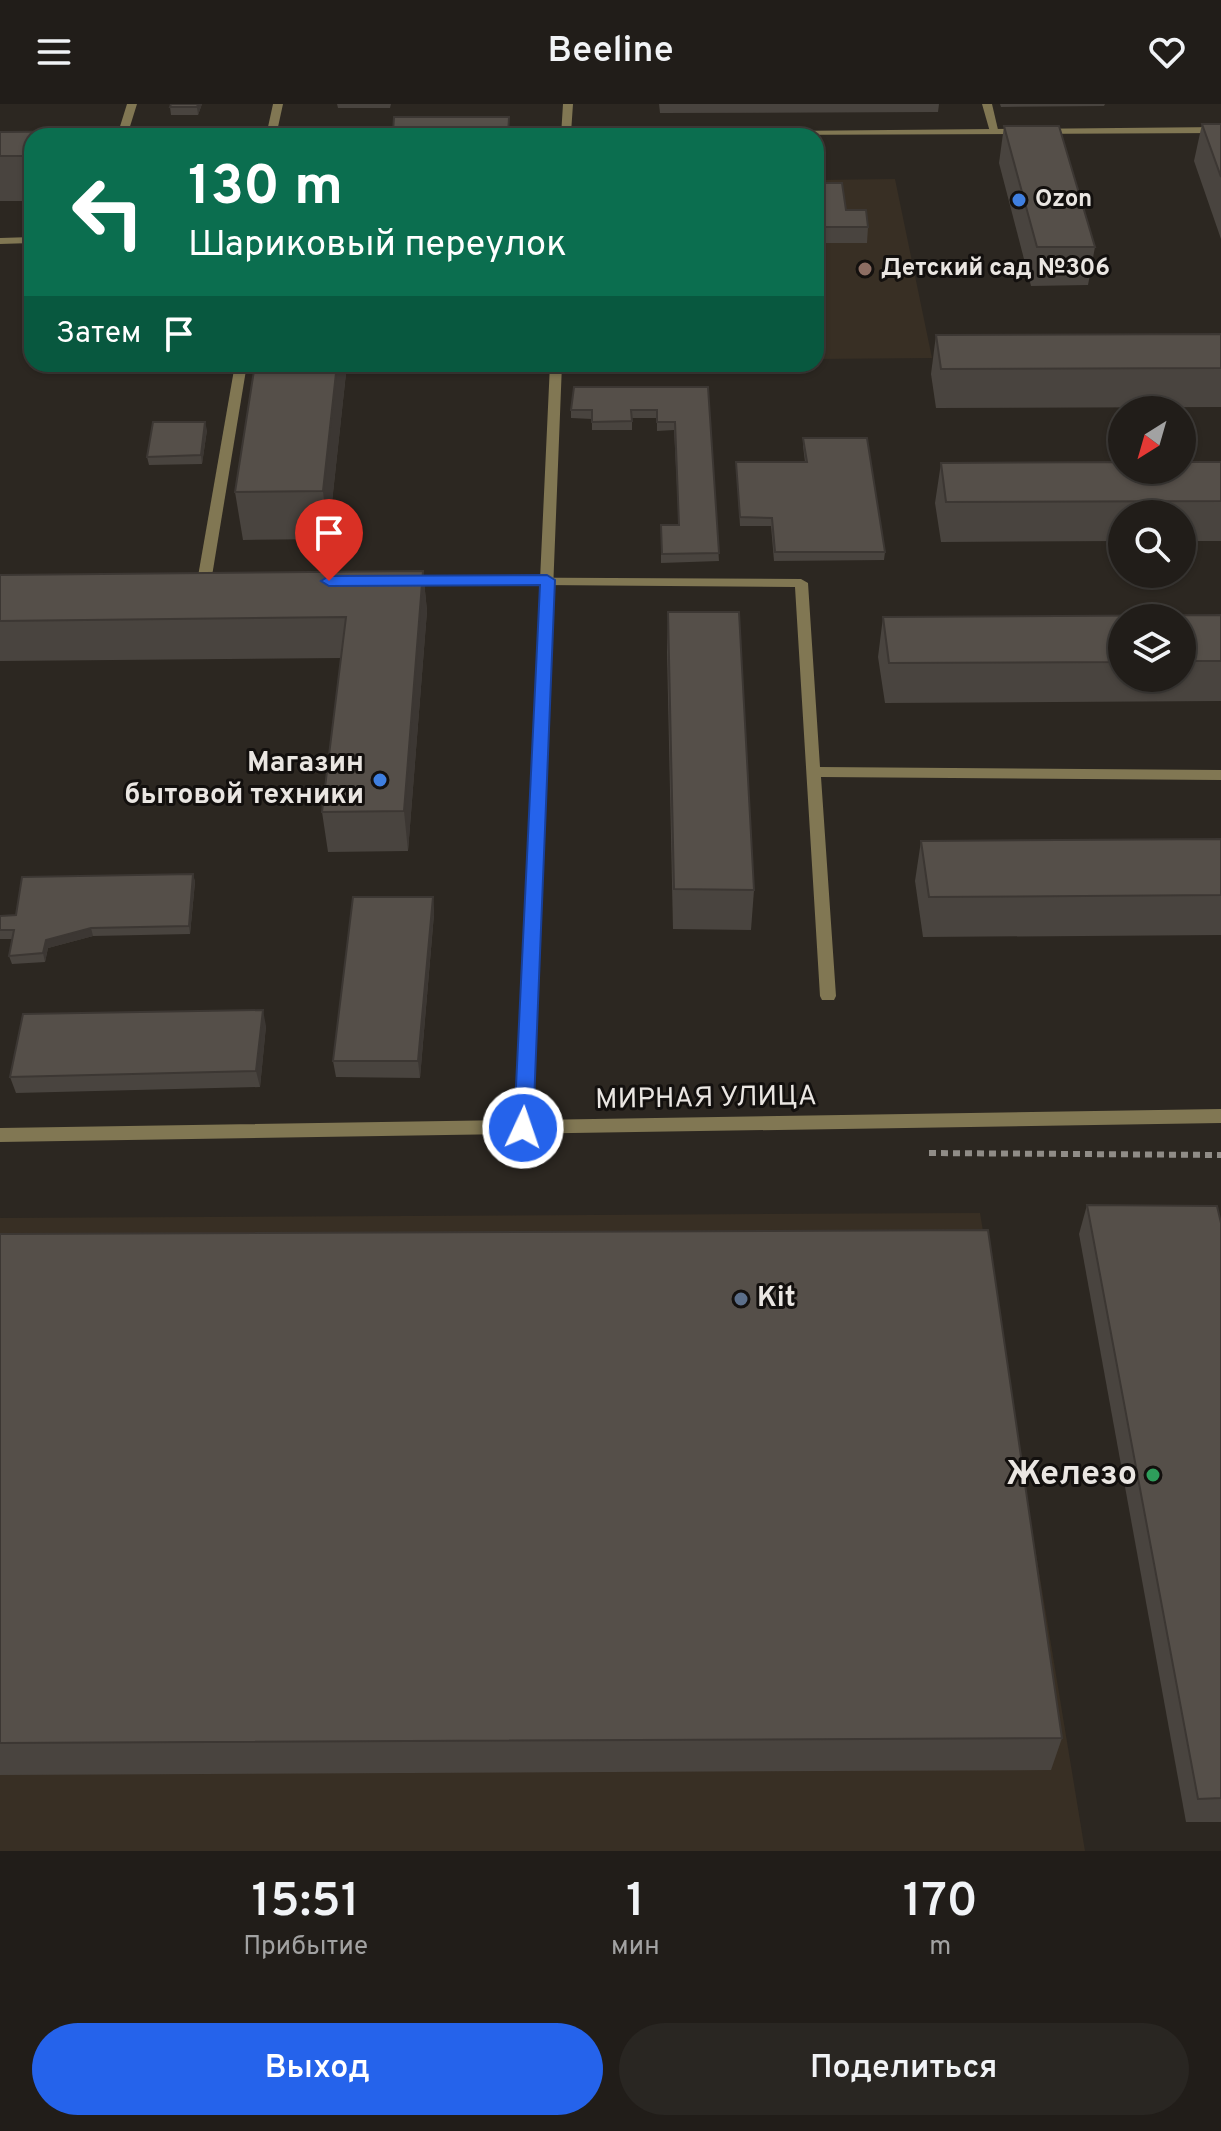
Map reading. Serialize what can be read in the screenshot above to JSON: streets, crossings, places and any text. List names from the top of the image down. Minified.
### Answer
{"streets":{"street":["МИРНАЯ УЛИЦА"]},"places":["Ozon","Детский сад №306","Магазин бытовой техники","Kit","Железо"],"north":"bottom left","page":{"header":"Beeline","turn":["130 m","Шариковый переулок"],"then":"Затем","eta":["15:51","Прибытие","1","мин","170","m"],"buttons":["Выход","Поделиться"]}}
